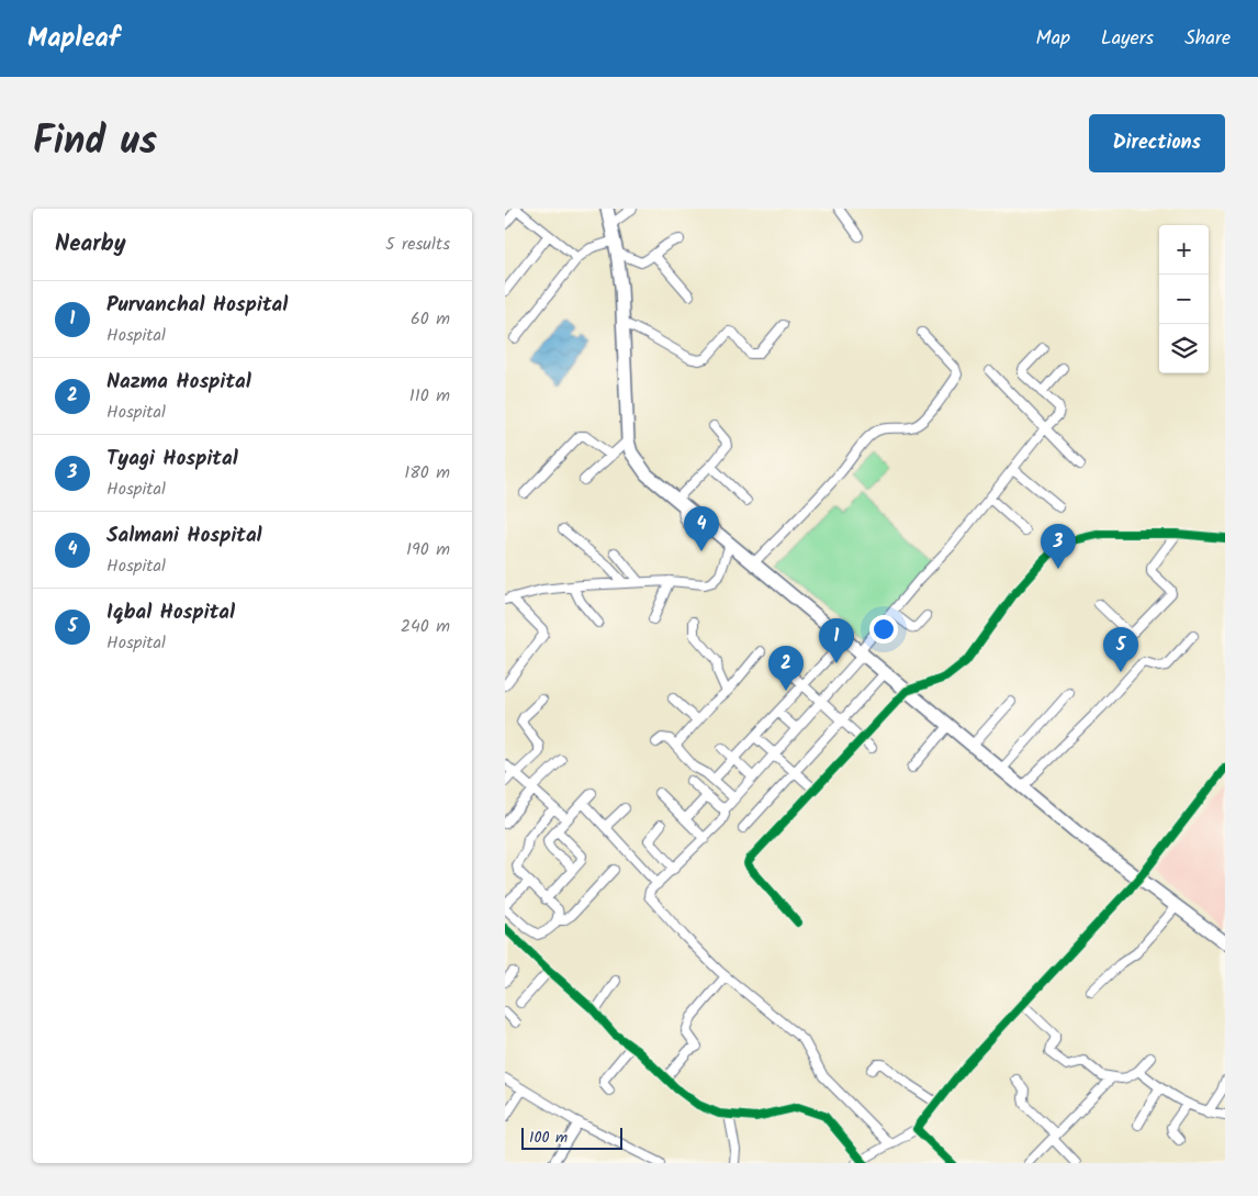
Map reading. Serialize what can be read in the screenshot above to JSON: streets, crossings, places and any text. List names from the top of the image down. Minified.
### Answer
{"scale_bar":"100 m","page":{"header":"Mapleaf","nav":["Map","Layers","Share"],"title":"Find us","buttons":"Directions","heading":["Nearby","5 results"],"map_buttons":["+","−"],"list":[{"mark":"1","name":"Purvanchal Hospital","note":"Hospital","value":"60 m"},{"mark":"2","name":"Nazma Hospital","note":"Hospital","value":"110 m"},{"mark":"3","name":"Tyagi Hospital","note":"Hospital","value":"180 m"},{"mark":"4","name":"Salmani Hospital","note":"Hospital","value":"190 m"},{"mark":"5","name":"Iqbal Hospital","note":"Hospital","value":"240 m"}],"pins":["4","3","1","5","2"],"scale":"100 m"}}
